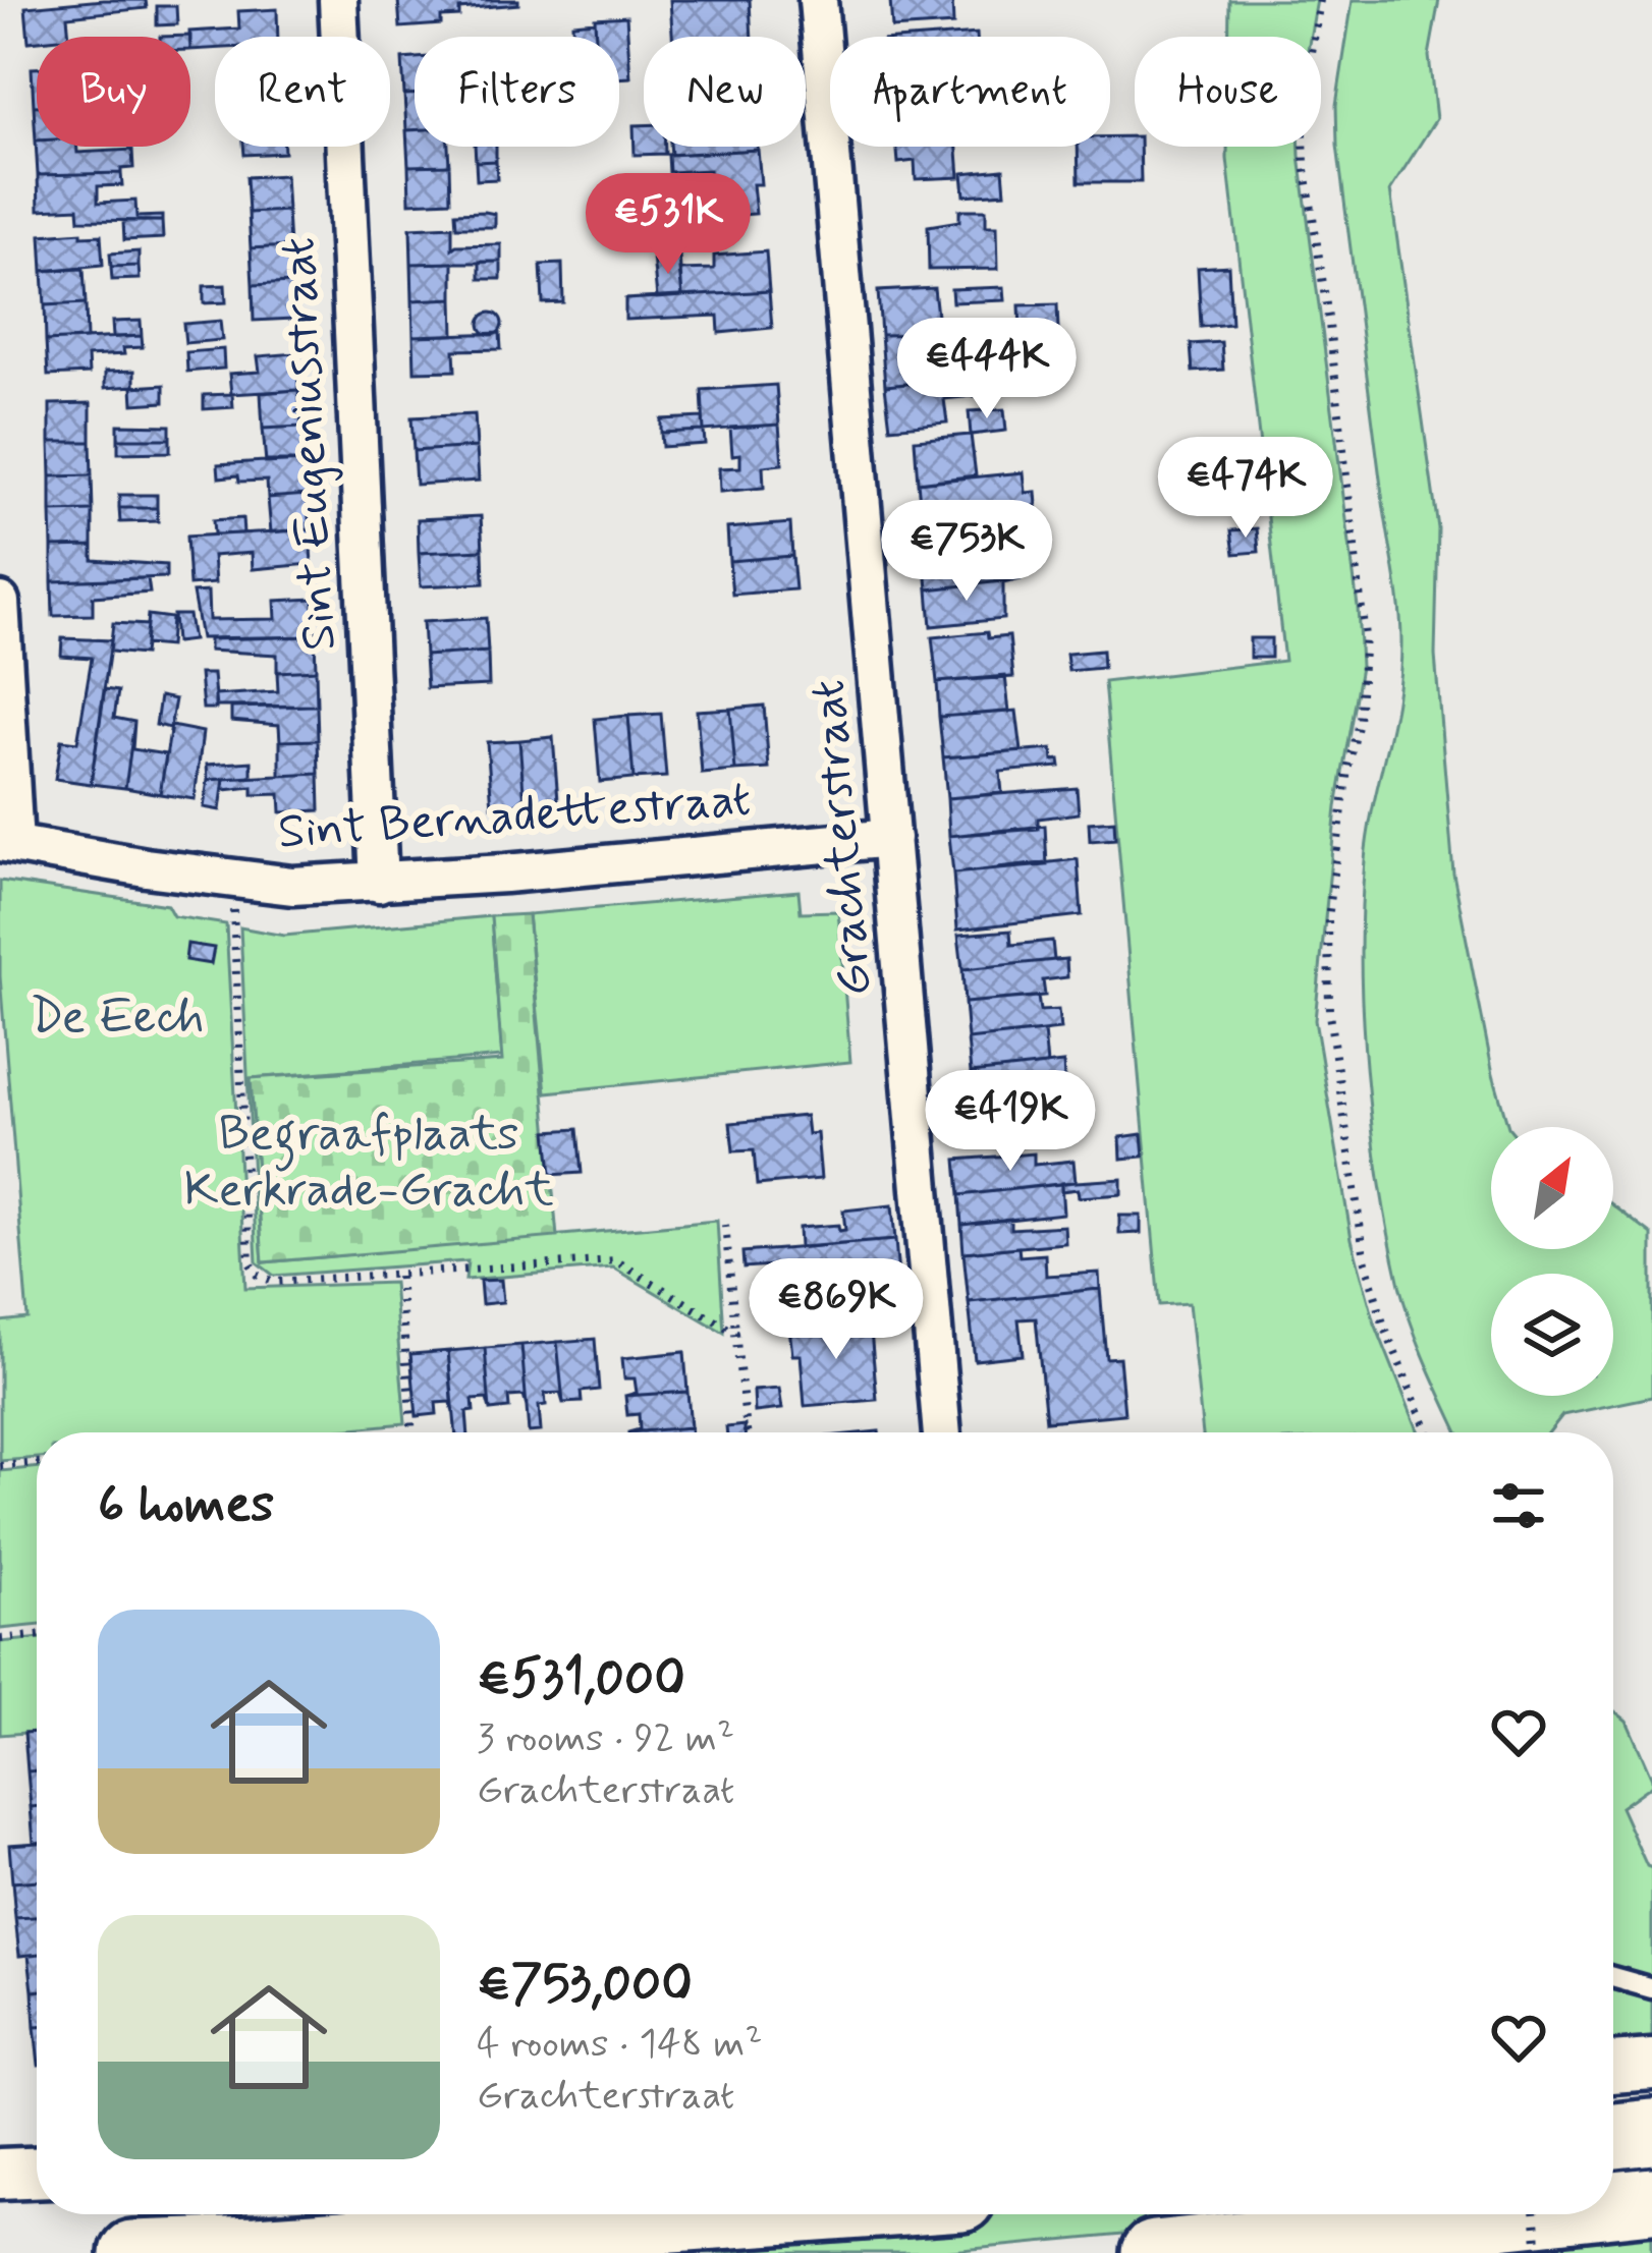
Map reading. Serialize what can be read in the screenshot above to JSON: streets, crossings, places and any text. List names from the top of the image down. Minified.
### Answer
{"streets":{"street":["Sint Eugeniusstraat","Sint Bernadettestraat","Grachterstraat"]},"crossings":[["Sint Eugeniusstraat","Sint Bernadettestraat"],["Sint Bernadettestraat","Grachterstraat"]],"parks":["De Eech","Begraafplaats Kerkrade-Gracht"],"north":"top right","page":{"chip":["Buy","Rent","Filters","New","Apartment","House"],"price":["€531K","€444K","€474K","€753K","€419K","€869K"],"heading":"6 homes","list":[{"name":"€531,000","note":"3 rooms · 92 m² · Grachterstraat"},{"name":"€753,000","note":"4 rooms · 148 m² · Grachterstraat"}]}}
